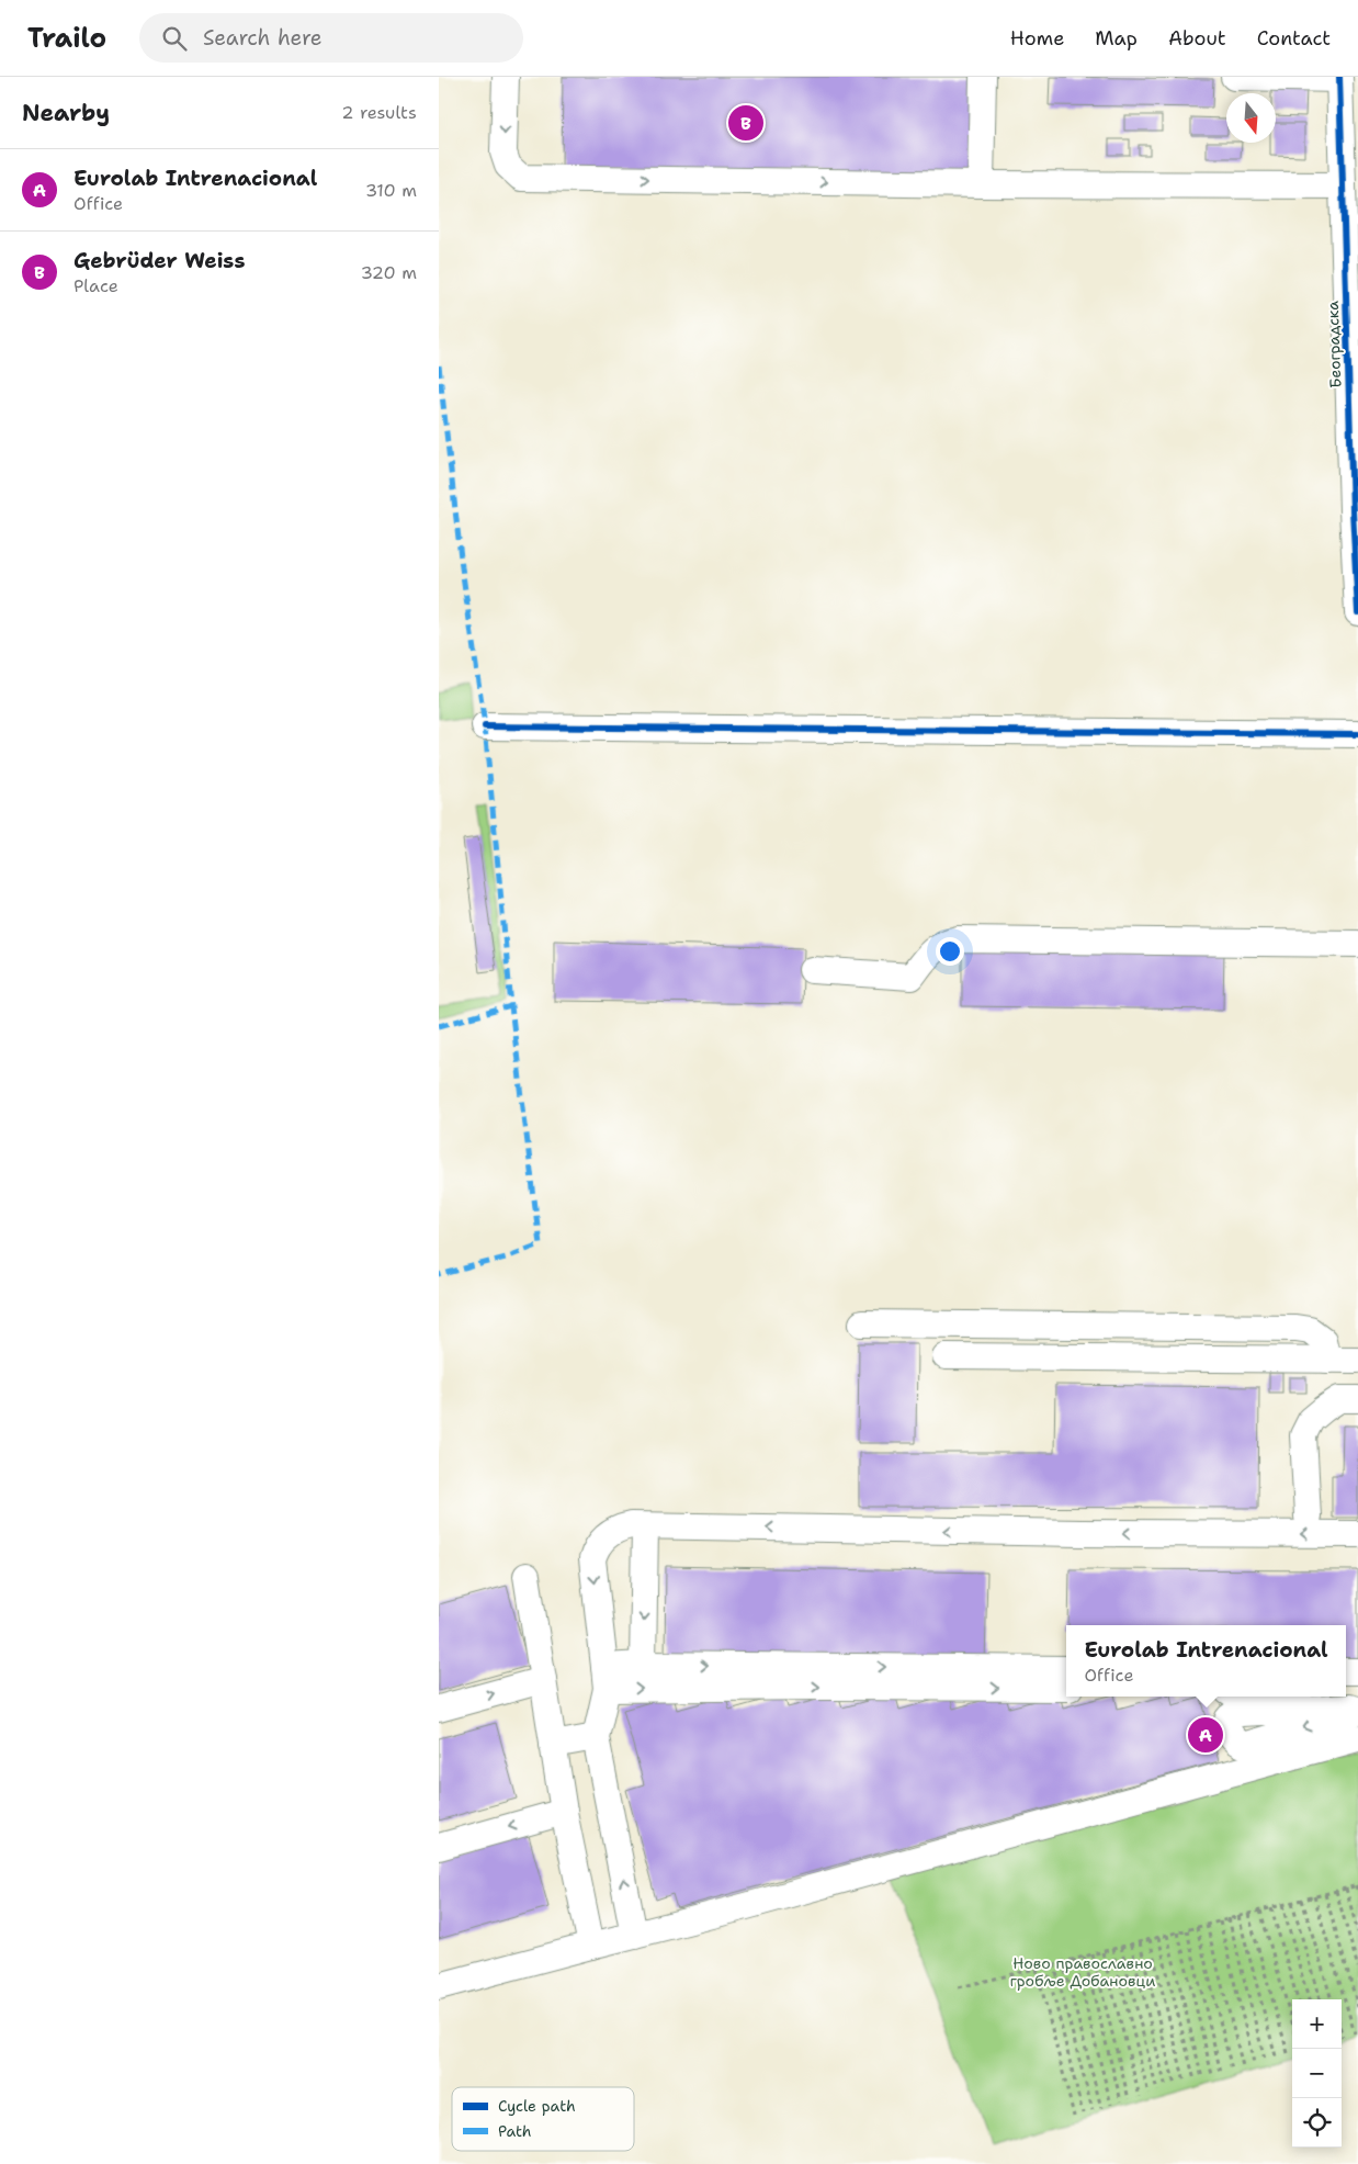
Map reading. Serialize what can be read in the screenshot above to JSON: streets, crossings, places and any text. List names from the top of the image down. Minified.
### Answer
{"streets":{"street":["Београдска"]},"parks":["Ново православно гробље Добановци"],"legend":["Cycle path","Path"],"north":"bottom","page":{"header":"Trailo","search":"Search here","nav":["Home","Map","About","Contact"],"heading":["Nearby","2 results"],"pins":["B","A"],"list":[{"mark":"A","name":"Eurolab Intrenacional","note":"Office","value":"310 m"},{"mark":"B","name":"Gebrüder Weiss","note":"Place","value":"320 m"}],"popup":["Eurolab Intrenacional","Office"],"map_buttons":["+","−"]}}
